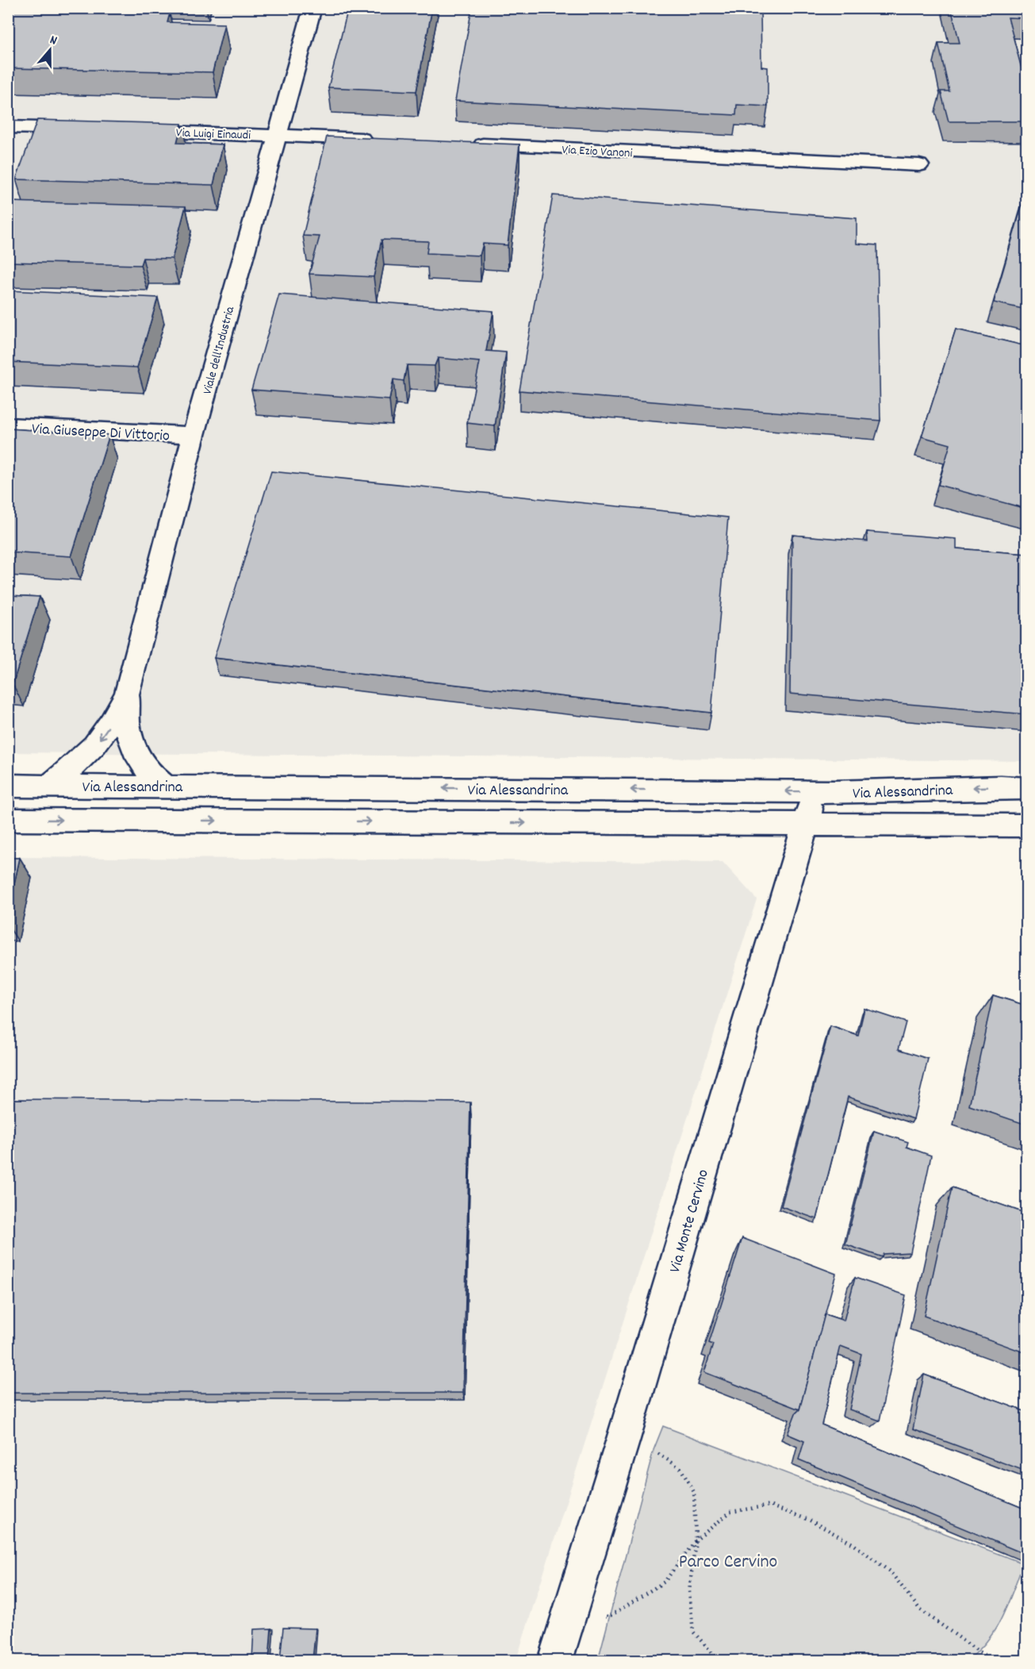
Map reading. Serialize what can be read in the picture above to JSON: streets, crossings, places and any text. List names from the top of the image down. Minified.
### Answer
{"streets":{"street":["Via Luigi Einaudi","Via Ezio Vanoni","Viale dell'Industria","Via Giuseppe Di Vittorio","Via Alessandrina","Via Monte Cervino"]},"crossings":[["Via Luigi Einaudi","Viale dell'Industria"],["Viale dell'Industria","Via Giuseppe Di Vittorio"],["Viale dell'Industria","Via Alessandrina"],["Via Alessandrina","Via Monte Cervino"]],"parks":["Parco Cervino"],"north":"top"}
